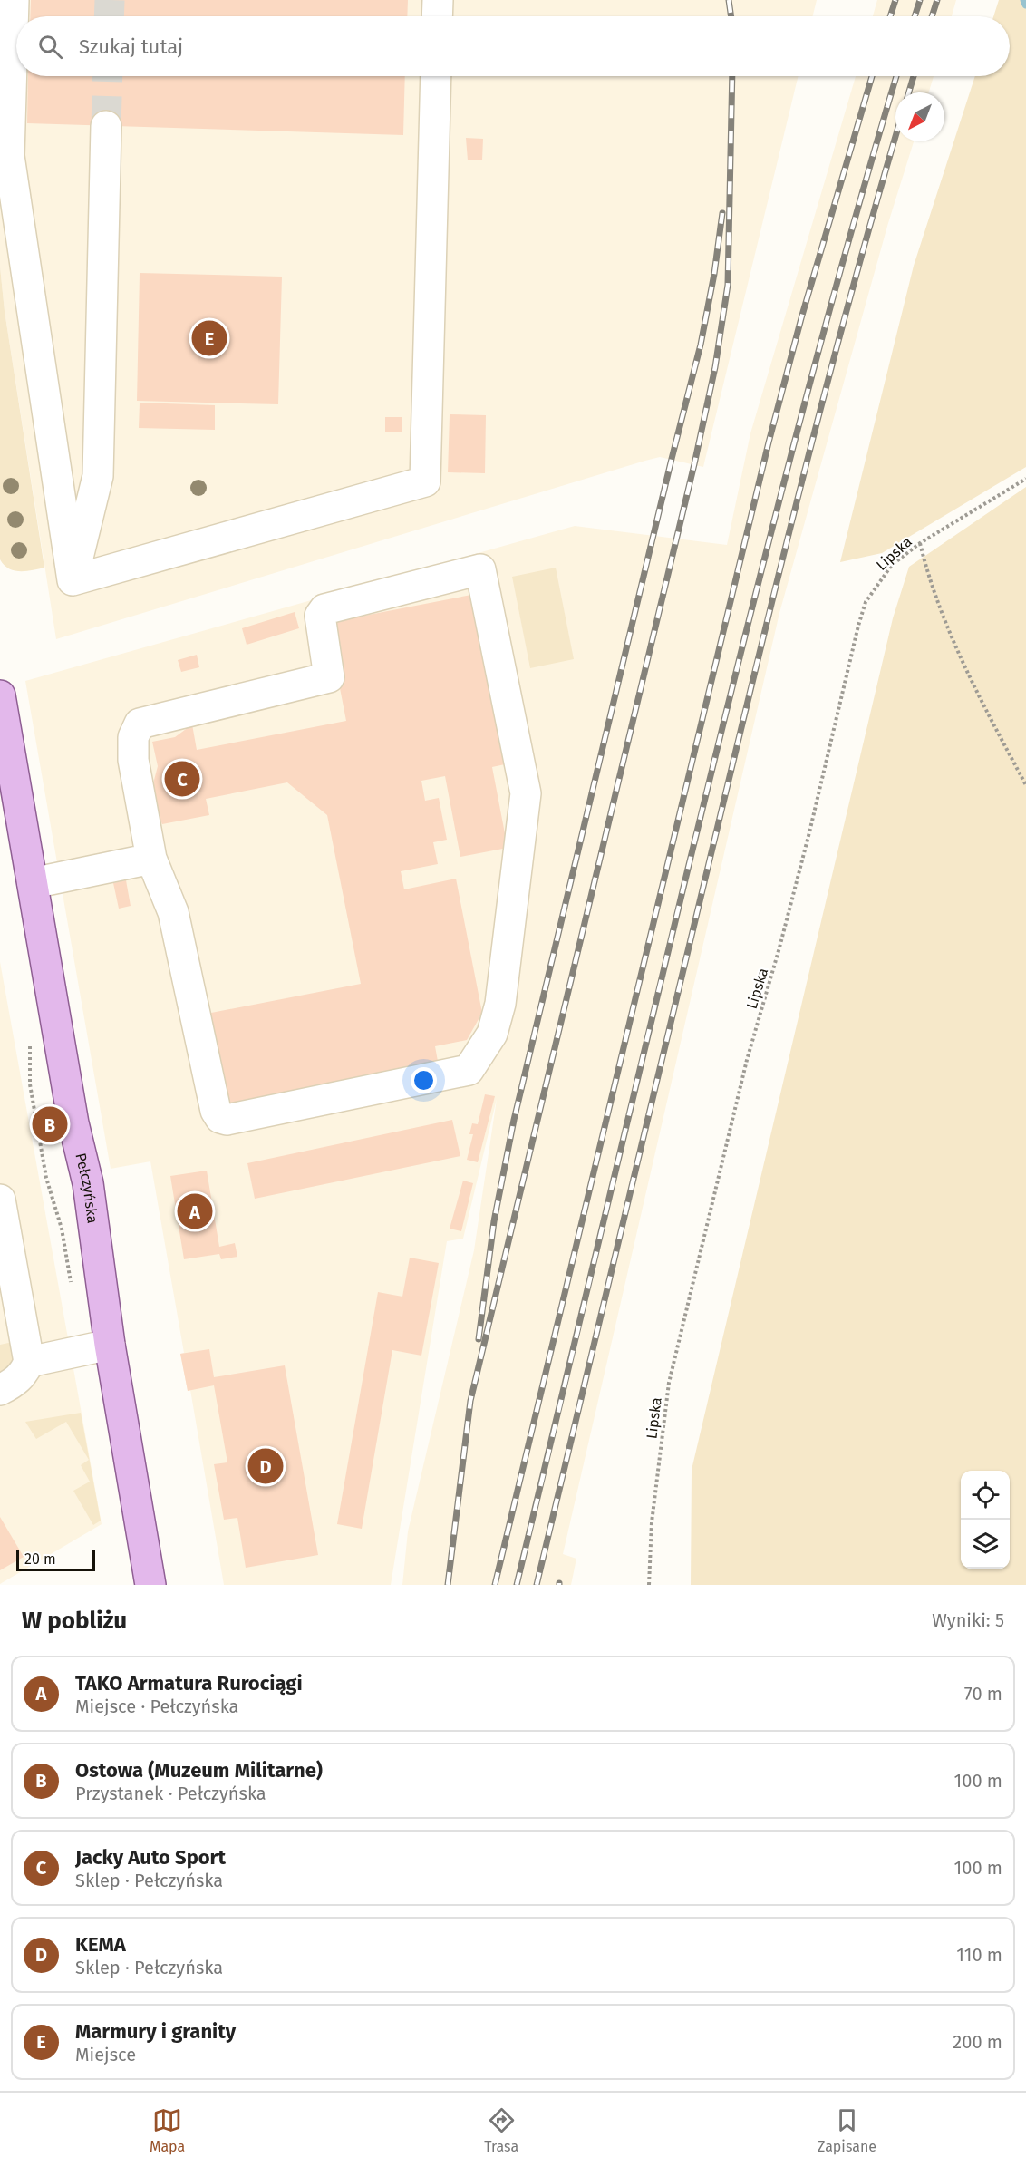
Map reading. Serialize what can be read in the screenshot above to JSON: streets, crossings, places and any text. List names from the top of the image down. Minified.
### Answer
{"streets":{"main road":["Pełczyńska"],"path":["Lipska"]},"scale_bar":"20 m","north":"bottom left","page":{"search":"Szukaj tutaj","pins":["E","C","B","A","D"],"scale":"20 m","heading":["W pobliżu","Wyniki: 5"],"list":[{"mark":"A","name":"TAKO Armatura Rurociągi","note":"Miejsce · Pełczyńska","value":"70 m"},{"mark":"B","name":"Ostowa (Muzeum Militarne)","note":"Przystanek · Pełczyńska","value":"100 m"},{"mark":"C","name":"Jacky Auto Sport","note":"Sklep · Pełczyńska","value":"100 m"},{"mark":"D","name":"KEMA","note":"Sklep · Pełczyńska","value":"110 m"},{"mark":"E","name":"Marmury i granity","note":"Miejsce","value":"200 m"}],"nav":["Mapa","Trasa","Zapisane"]}}
